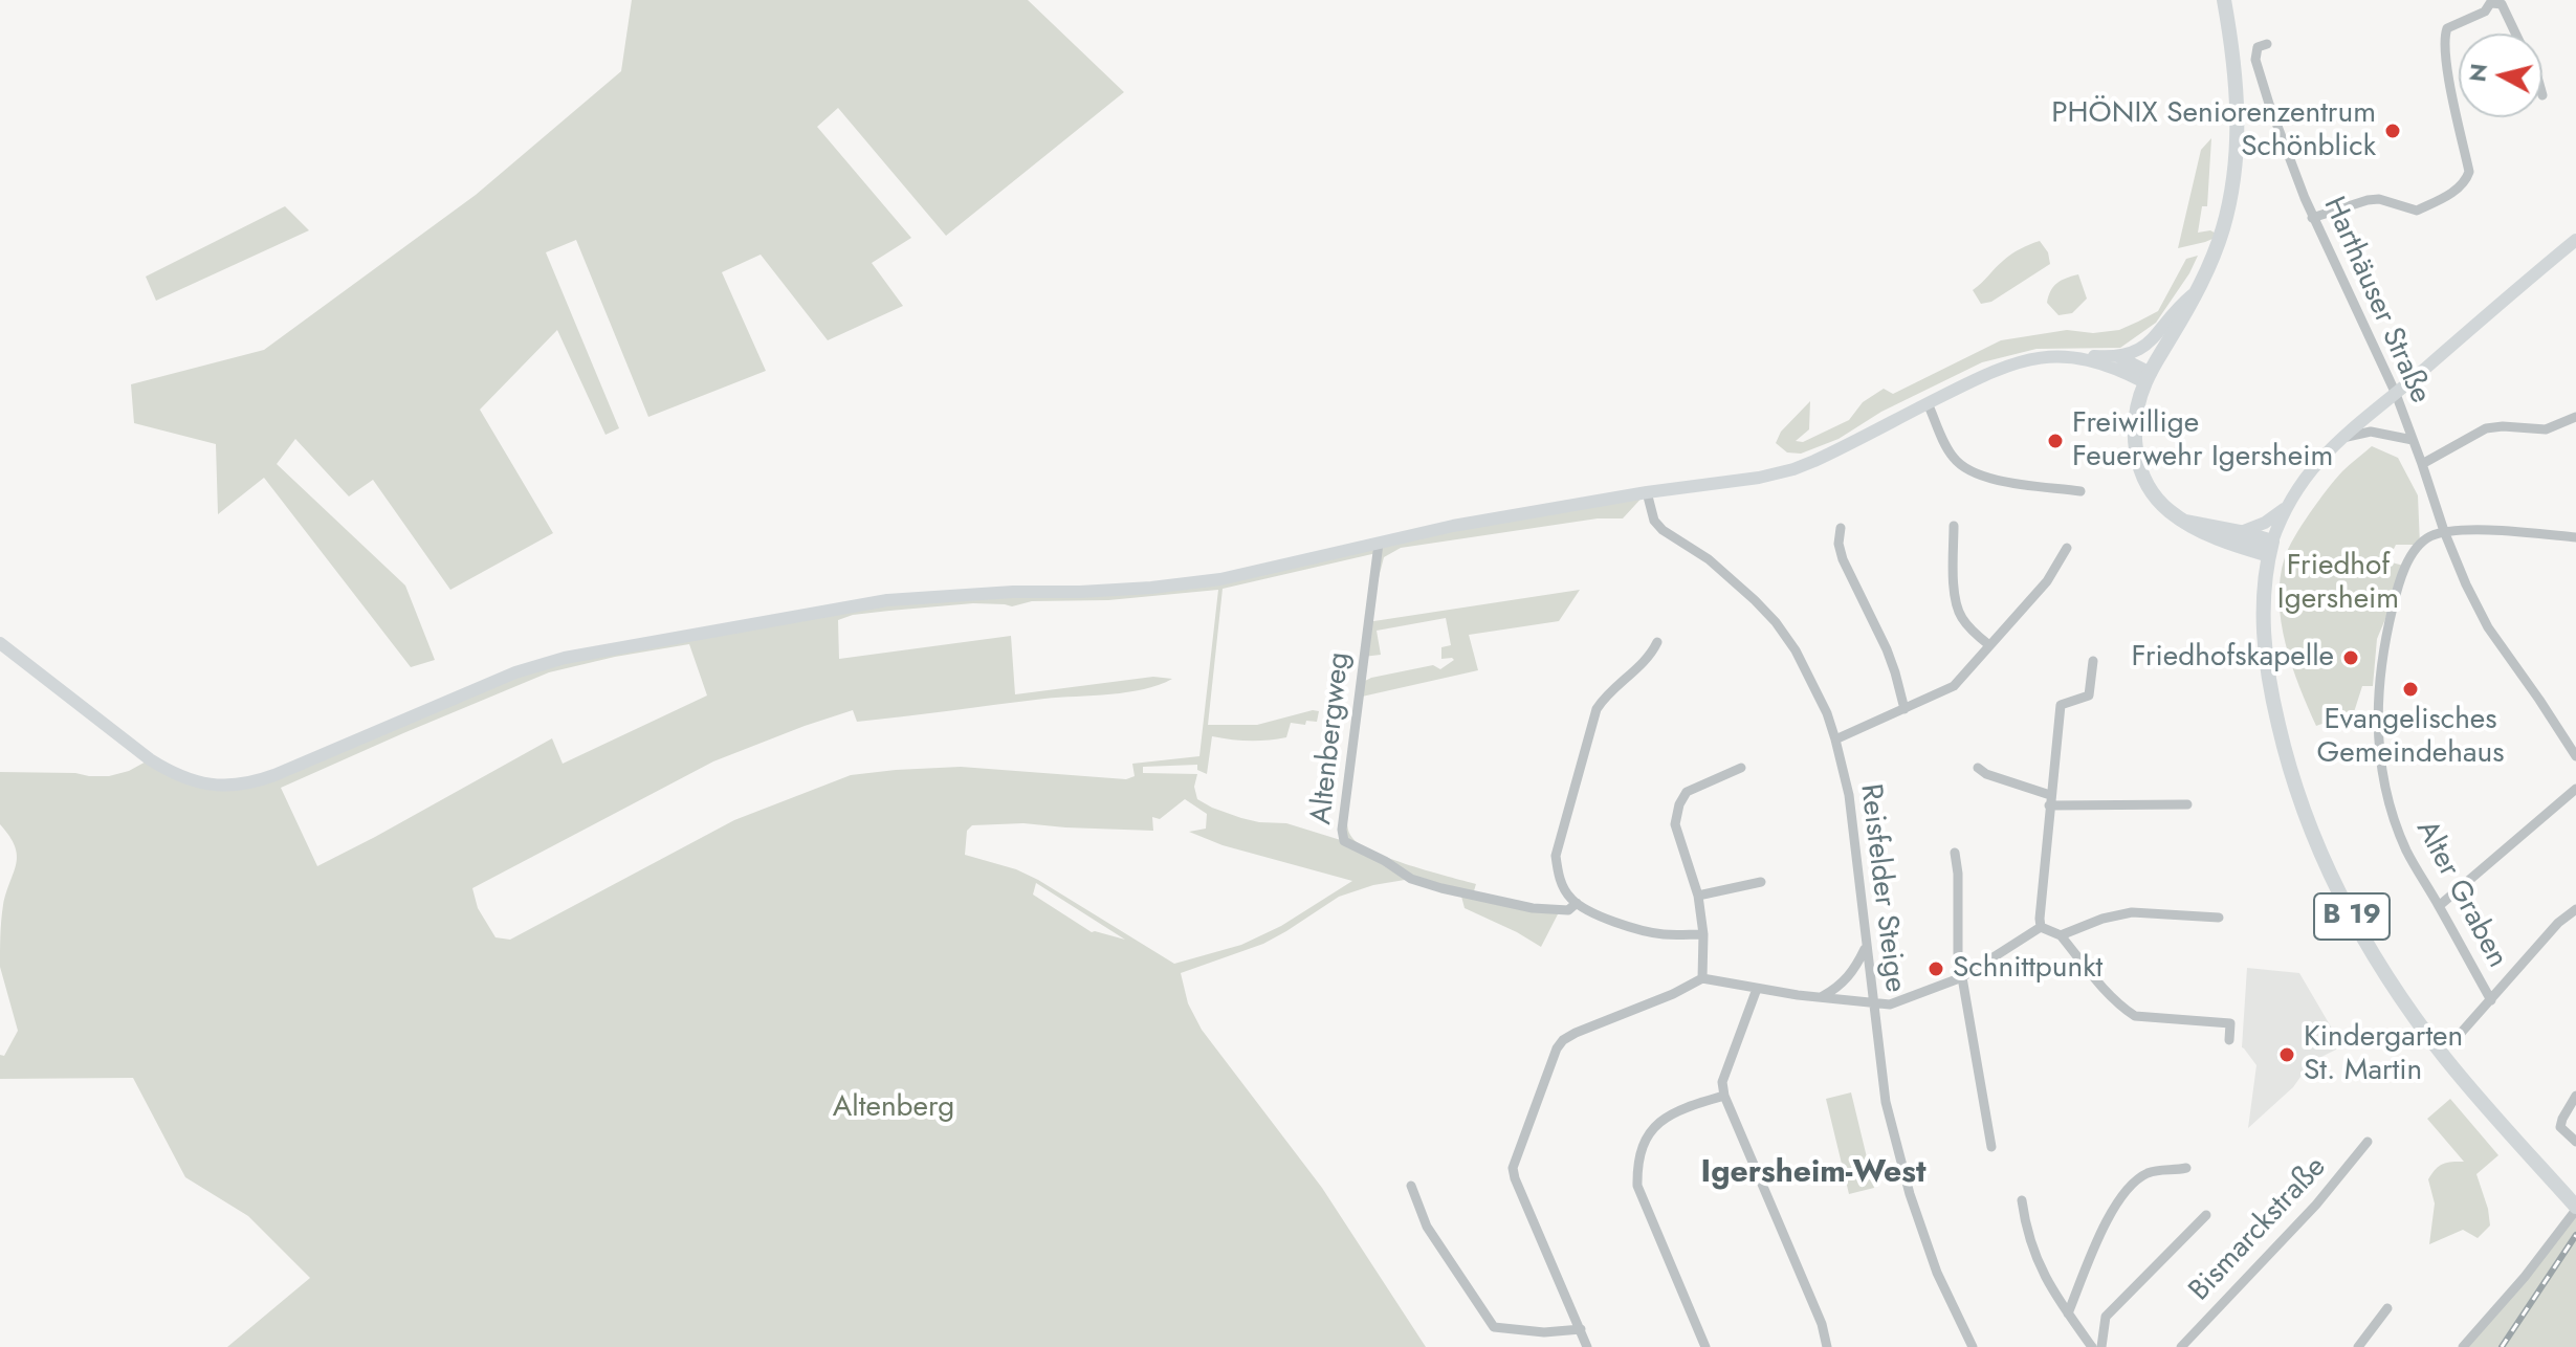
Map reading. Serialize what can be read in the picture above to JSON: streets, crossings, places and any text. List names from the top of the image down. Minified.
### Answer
{"streets":{"main road":["B 19"],"street":["Harthäuser Straße","Altenbergweg","Reisfelder Steige","Alter Graben","Bismarckstraße"]},"crossings":[["Harthäuser Straße","Alter Graben"]],"districts":["Igersheim-West"],"parks":["Friedhof Igersheim","Altenberg"],"places":["PHÖNIX Seniorenzentrum Schönblick","Freiwillige Feuerwehr Igersheim","Friedhofskapelle","Evangelisches Gemeindehaus","Schnittpunkt","Kindergarten St. Martin"],"north":"left"}
